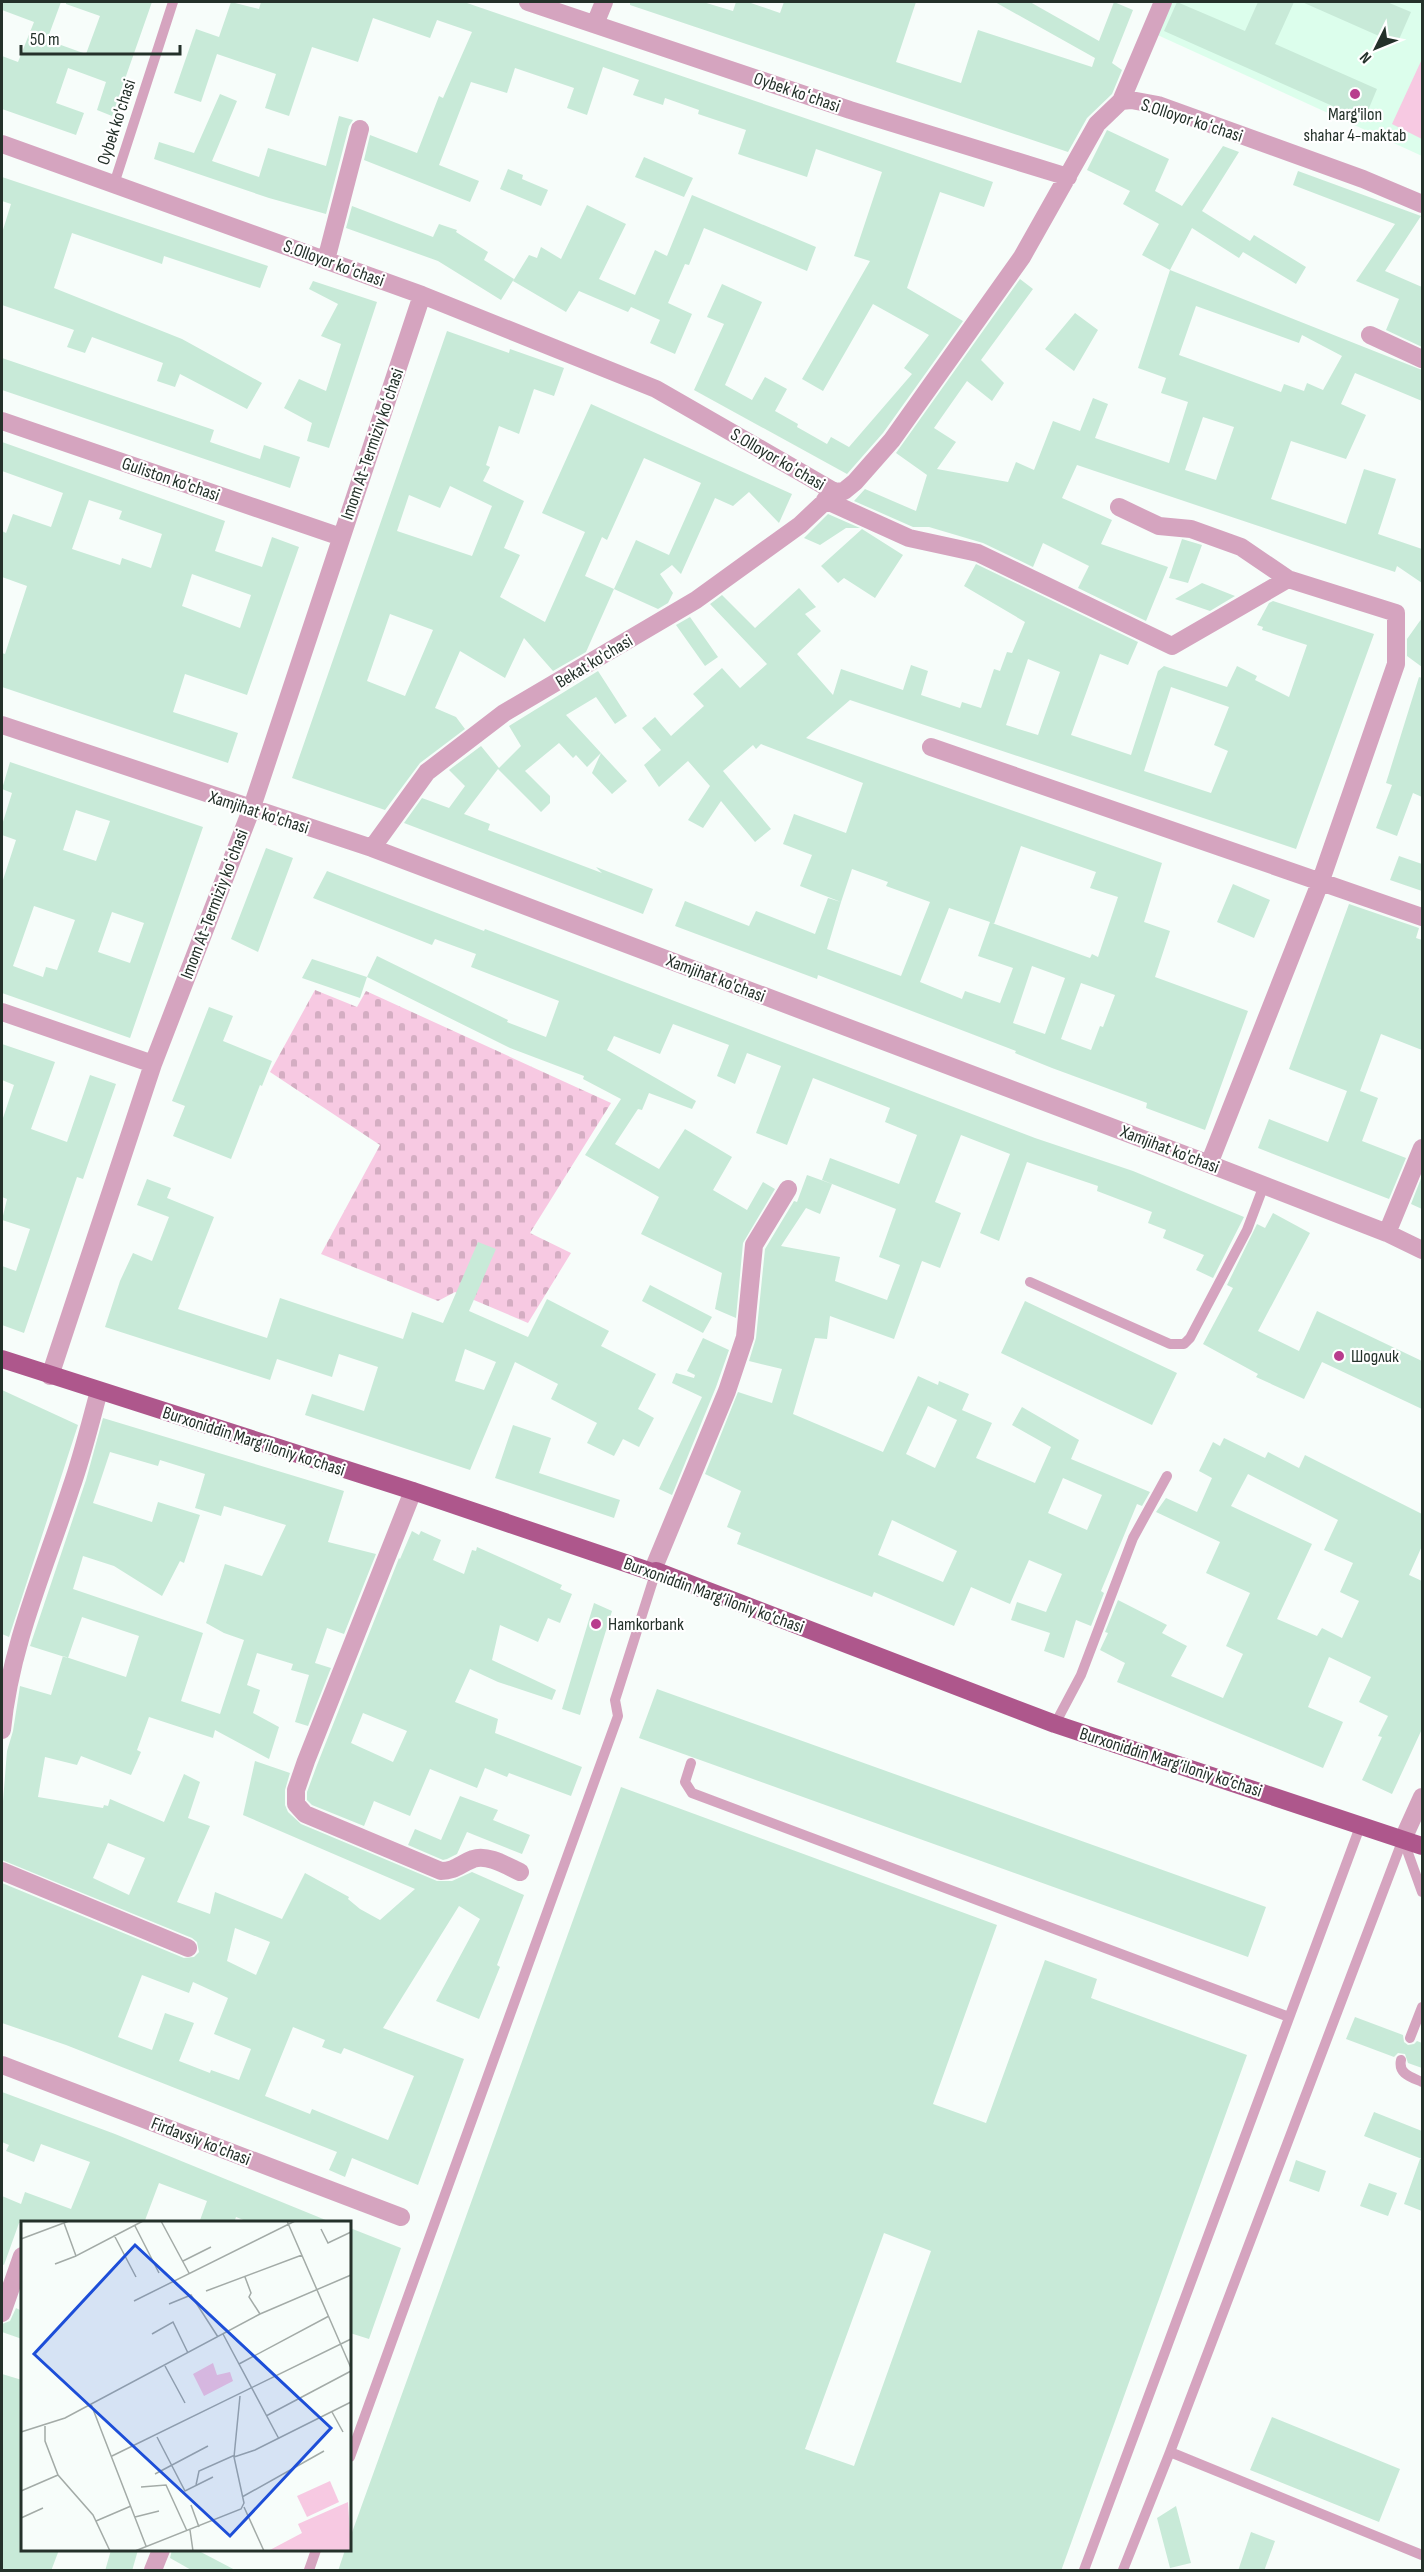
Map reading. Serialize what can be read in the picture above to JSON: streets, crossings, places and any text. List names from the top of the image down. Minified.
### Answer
{"streets":{"main road":["Burxoniddin Marg’iloniy ko’chasi"],"street":["Oybek koʻchasi","S.Olloyor koʻchasi","Imom At-Termiziy koʻchasi","Guliston ko'chasi","Bekat ko'chasi","Xamjihat ko'chasi","Firdavsiy ko'chasi"],"lane":["Oybek ko'chasi"]},"crossings":[["Oybek koʻchasi","S.Olloyor koʻchasi"],["S.Olloyor koʻchasi","Oybek ko'chasi"],["S.Olloyor koʻchasi","Imom At-Termiziy koʻchasi"],["S.Olloyor koʻchasi","Bekat ko'chasi"],["Imom At-Termiziy koʻchasi","Guliston ko'chasi"],["Imom At-Termiziy koʻchasi","Xamjihat ko'chasi"],["Imom At-Termiziy koʻchasi","Burxoniddin Marg’iloniy ko’chasi"],["Bekat ko'chasi","Xamjihat ko'chasi"]],"places":["Marg'ilon shahar 4-maktab","Шодлик","Hamkorbank"],"scale_bar":"50 m","north":"bottom left"}
